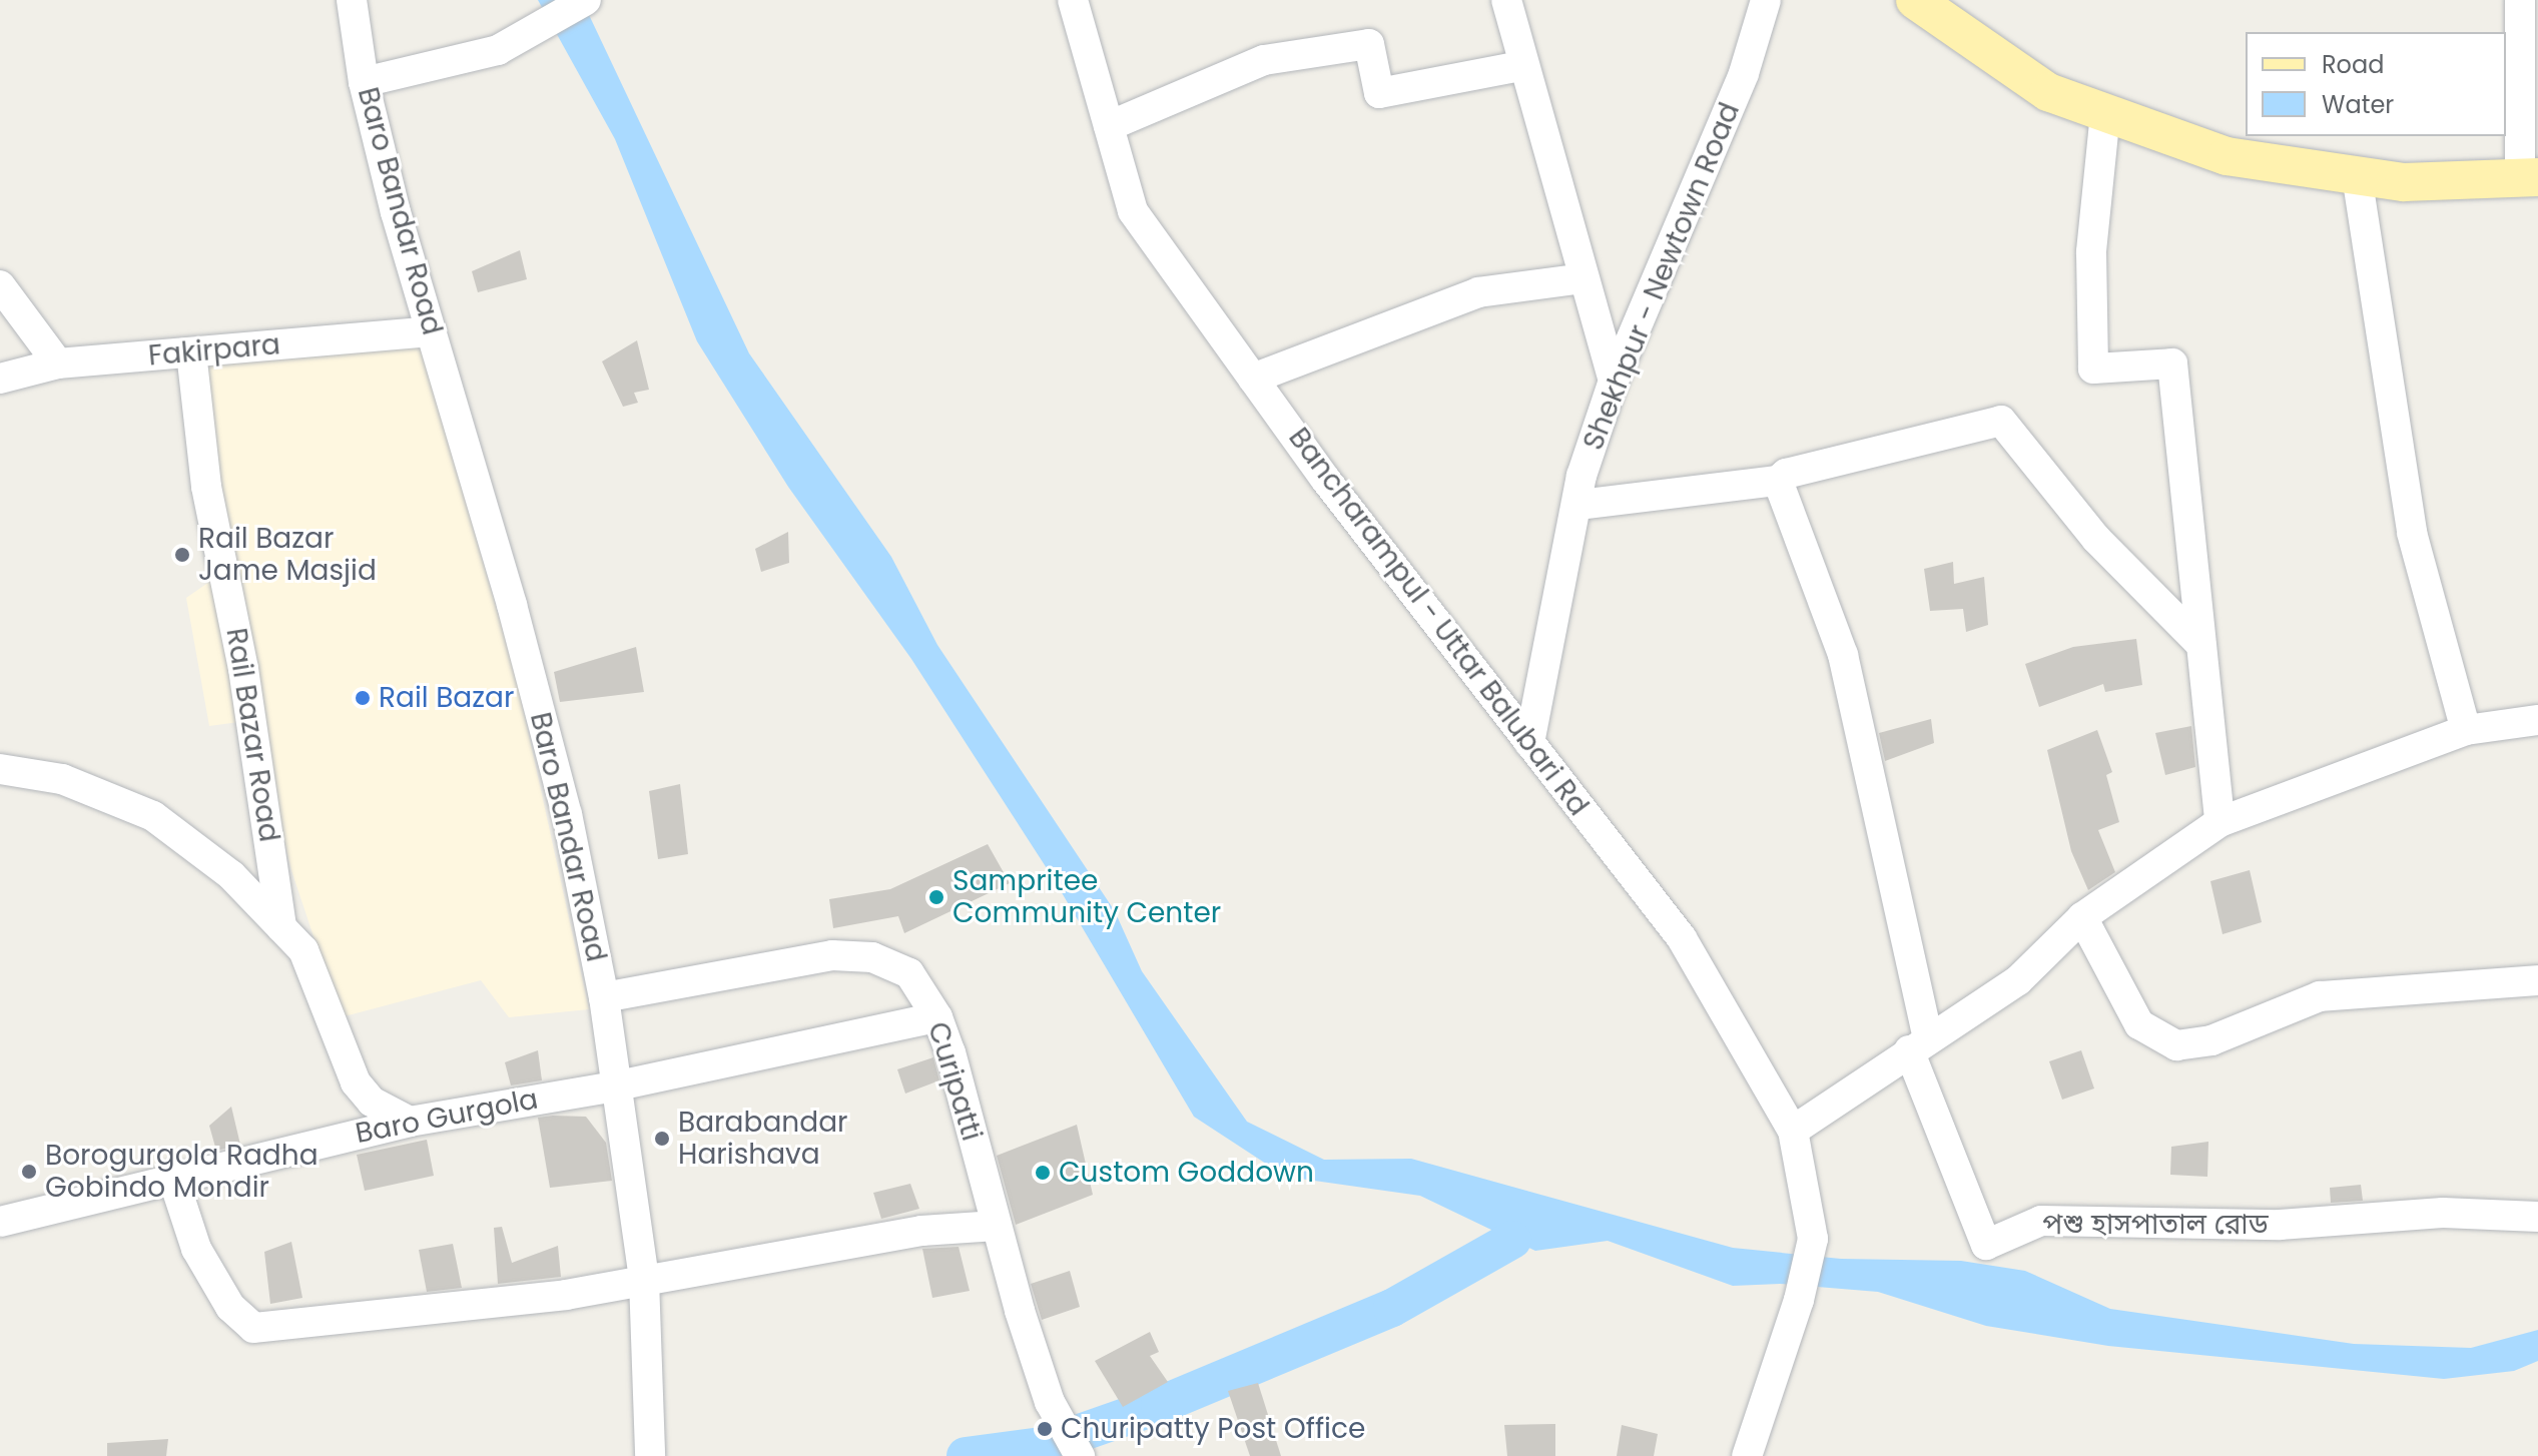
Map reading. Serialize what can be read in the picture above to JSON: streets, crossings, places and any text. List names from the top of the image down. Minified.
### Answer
{"streets":{"street":["Baro Bandar Road","Shekhpur - Newtown Road","Fakirpara","Bancharampul - Uttar Balubari Rd","Rail Bazar Road","Curipatti","Baro Gurgola","পশু হাসপাতাল রোড"]},"crossings":[["Baro Bandar Road","Fakirpara"],["Baro Bandar Road","Curipatti"],["Baro Bandar Road","Baro Gurgola"],["Shekhpur - Newtown Road","Bancharampul - Uttar Balubari Rd"],["Fakirpara","Rail Bazar Road"],["Curipatti","Baro Gurgola"]],"places":["Rail Bazar Jame Masjid","Rail Bazar","Sampritee Community Center","Barabandar Harishava","Borogurgola Radha Gobindo Mondir","Custom Goddown","Churipatty Post Office"],"legend":["Road","Water"]}
